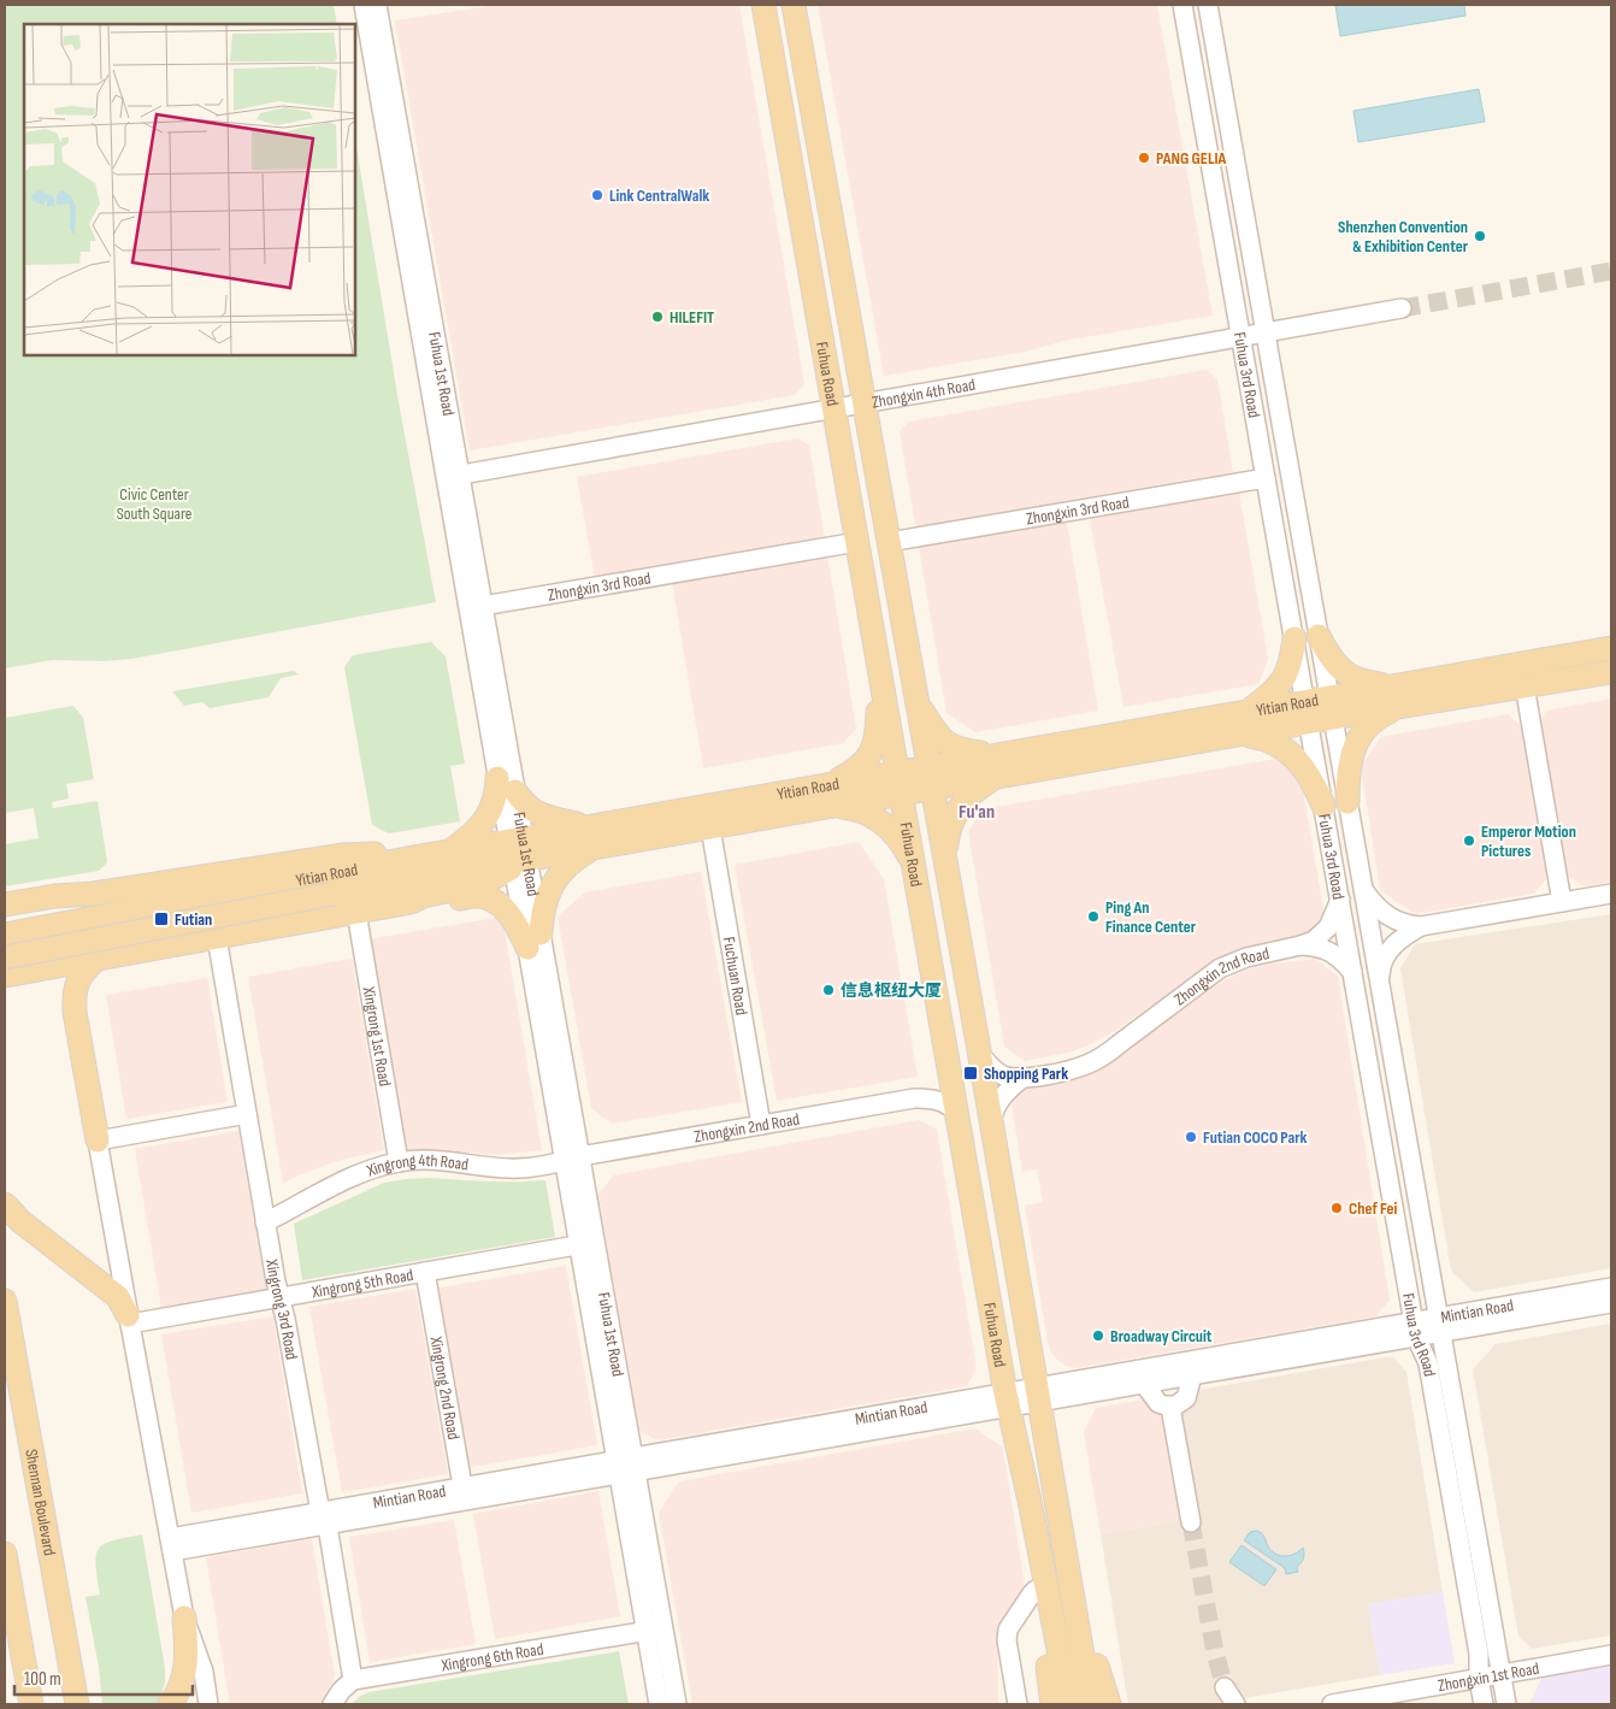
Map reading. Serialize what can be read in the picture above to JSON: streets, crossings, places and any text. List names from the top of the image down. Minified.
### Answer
{"streets":{"main road":["Fuhua Road","Yitian Road","Shennan Boulevard"],"street":["Fuhua 1st Road","Fuhua 3rd Road","Zhongxin 4th Road","Zhongxin 3rd Road","Fuchuan Road","Zhongxin 2nd Road","Xingrong 1st Road","Xingrong 4th Road","Xingrong 5th Road","Xingrong 3rd Road","Mintian Road","Xingrong 2nd Road","Xingrong 6th Road","Zhongxin 1st Road"]},"crossings":[["Fuhua 1st Road","Zhongxin 4th Road"],["Fuhua 1st Road","Zhongxin 3rd Road"],["Fuhua 1st Road","Yitian Road"],["Fuhua 1st Road","Zhongxin 2nd Road"],["Fuhua 1st Road","Xingrong 4th Road"],["Fuhua 1st Road","Xingrong 5th Road"],["Fuhua 1st Road","Mintian Road"],["Fuhua 1st Road","Xingrong 6th Road"],["Fuhua Road","Zhongxin 4th Road"],["Fuhua Road","Zhongxin 3rd Road"],["Fuhua Road","Yitian Road"],["Fuhua Road","Zhongxin 2nd Road"],["Fuhua Road","Mintian Road"],["Fuhua 3rd Road","Zhongxin 4th Road"],["Fuhua 3rd Road","Zhongxin 3rd Road"],["Fuhua 3rd Road","Yitian Road"],["Fuhua 3rd Road","Zhongxin 2nd Road"],["Fuhua 3rd Road","Mintian Road"],["Fuhua 3rd Road","Zhongxin 1st Road"],["Yitian Road","Fuchuan Road"],["Fuchuan Road","Zhongxin 2nd Road"],["Zhongxin 2nd Road","Xingrong 4th Road"],["Xingrong 1st Road","Xingrong 4th Road"],["Xingrong 4th Road","Xingrong 3rd Road"],["Xingrong 5th Road","Xingrong 3rd Road"],["Xingrong 5th Road","Xingrong 2nd Road"],["Xingrong 3rd Road","Mintian Road"],["Xingrong 3rd Road","Xingrong 6th Road"],["Mintian Road","Xingrong 2nd Road"]],"districts":["Fu'an"],"parks":["Civic Center South Square"],"places":{"other":["PANG GELIA","Link CentralWalk","Shenzhen Convention & Exhibition Center","HILEFIT","Emperor Motion Pictures","Ping An Finance Center","信息枢纽大厦","Futian COCO Park","Chef Fei","Broadway Circuit"],"transit":["Futian","Shopping Park"]},"scale_bar":"100 m"}
